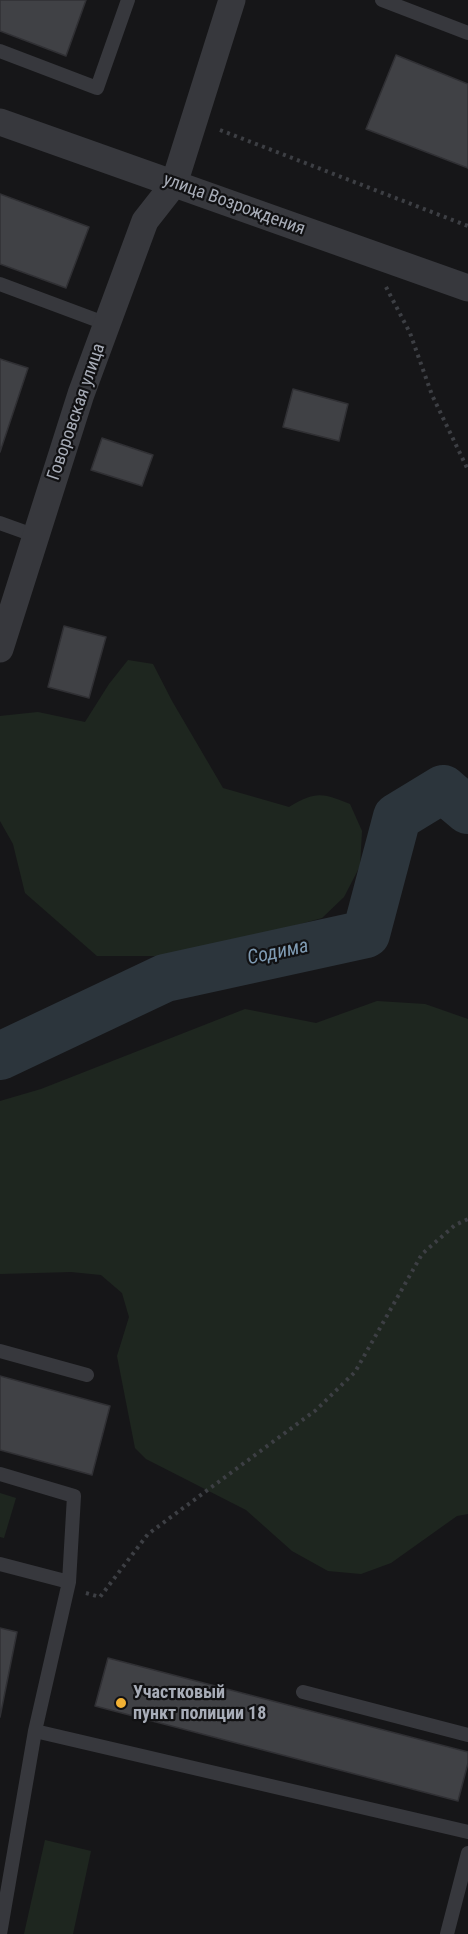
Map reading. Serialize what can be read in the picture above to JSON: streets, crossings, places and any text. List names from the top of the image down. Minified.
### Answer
{"streets":{"street":["улица Возрождения","Говоровская улица"]},"crossings":[["улица Возрождения","Говоровская улица"]],"water":["Содима"],"places":["Участковый пункт полиции 18"]}
